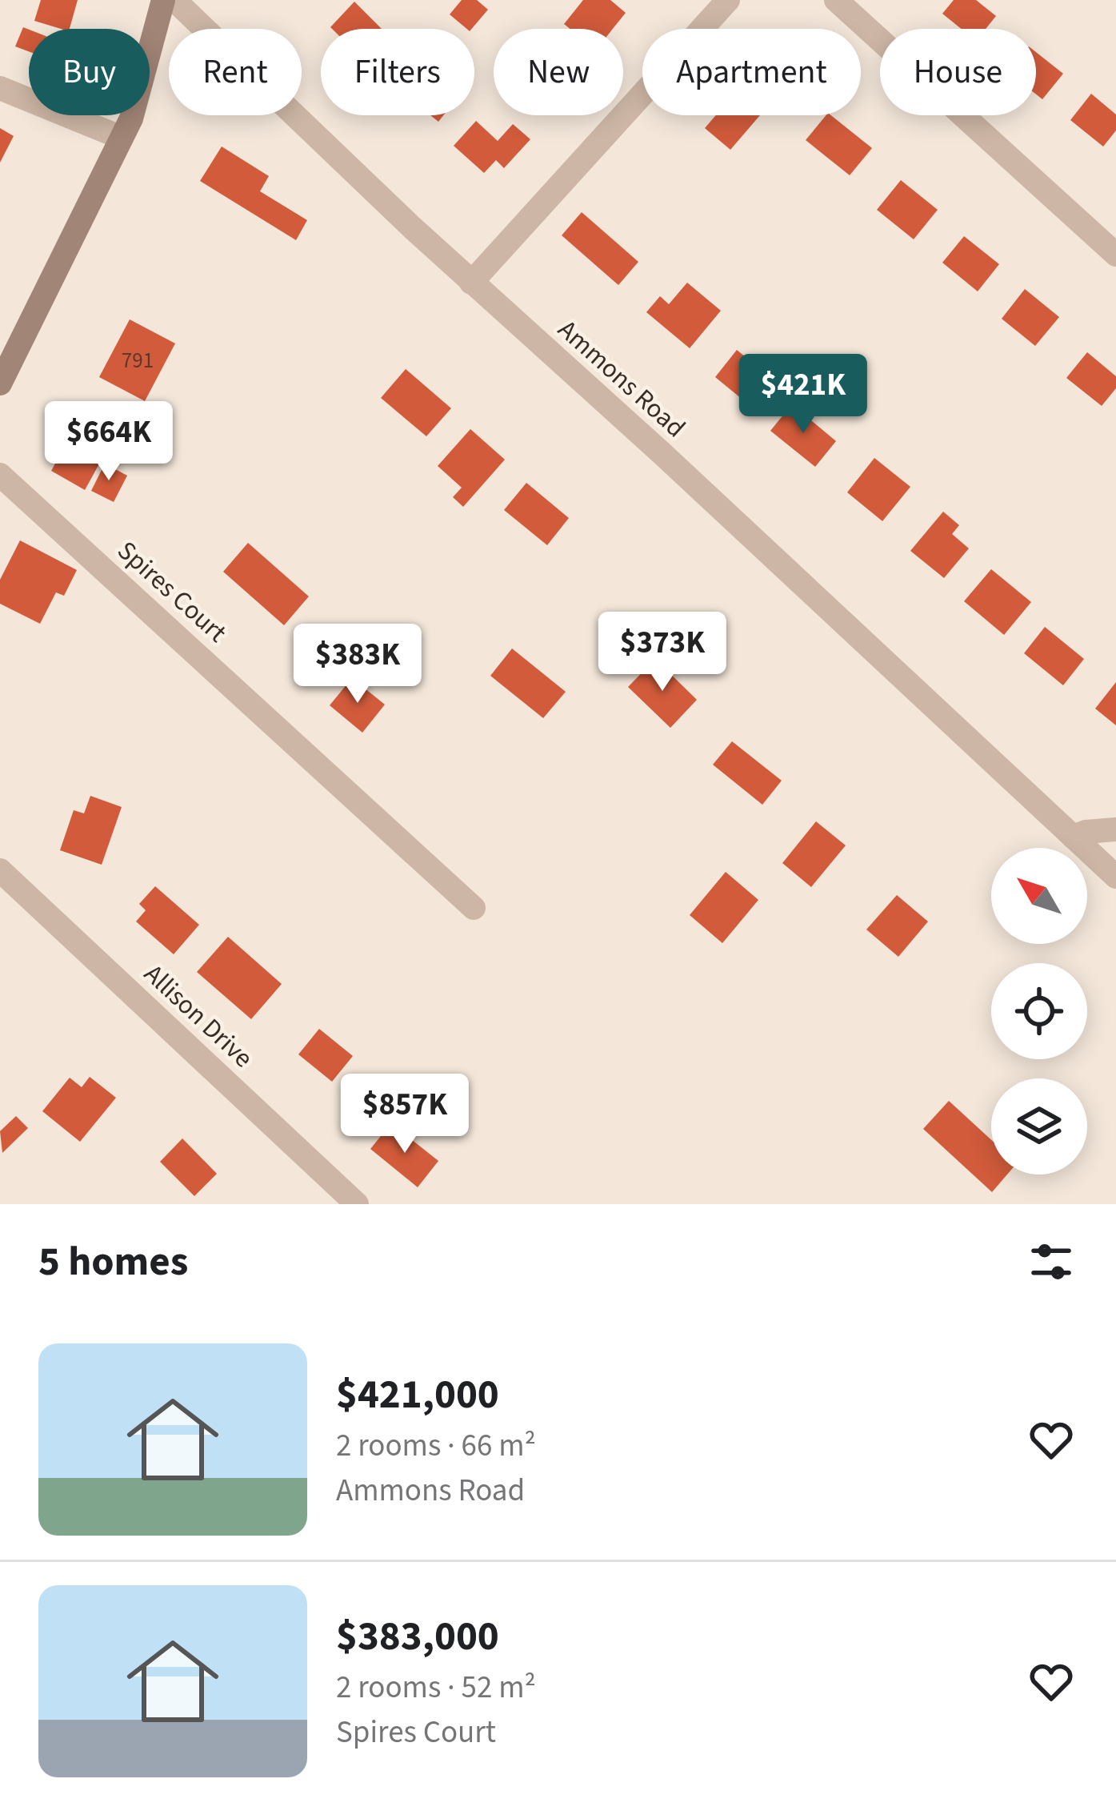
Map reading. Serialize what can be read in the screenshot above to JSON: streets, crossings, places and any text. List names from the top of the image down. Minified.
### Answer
{"streets":{"street":["Ammons Road","Spires Court","Allison Drive"]},"house_numbers":["791"],"north":"top left","page":{"chip":["Buy","Rent","Filters","New","Apartment","House"],"price":["$421K","$664K","$373K","$383K","$857K"],"heading":"5 homes","list":[{"name":"$421,000","note":"2 rooms · 66 m² · Ammons Road"},{"name":"$383,000","note":"2 rooms · 52 m² · Spires Court"}]}}
